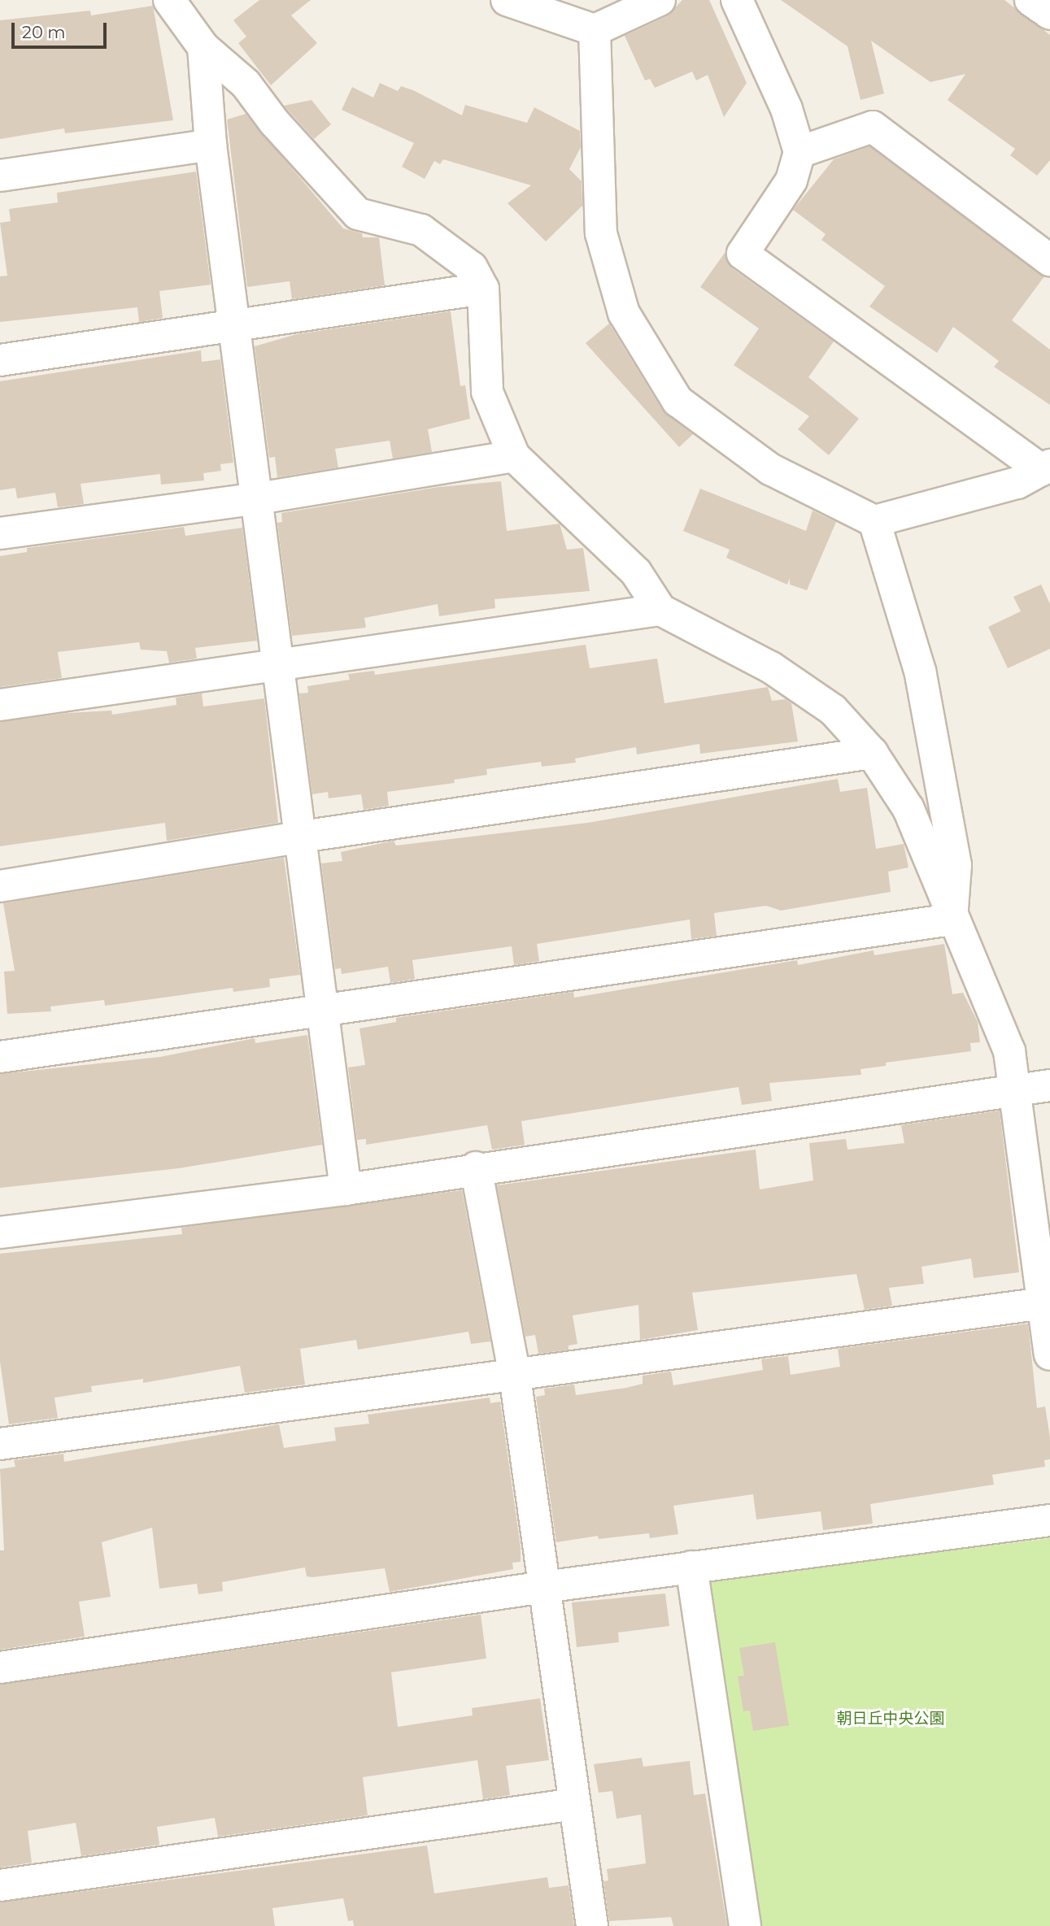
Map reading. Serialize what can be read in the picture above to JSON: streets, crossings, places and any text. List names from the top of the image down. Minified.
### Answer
{"parks":["朝日丘中央公園"],"scale_bar":"20 m"}
